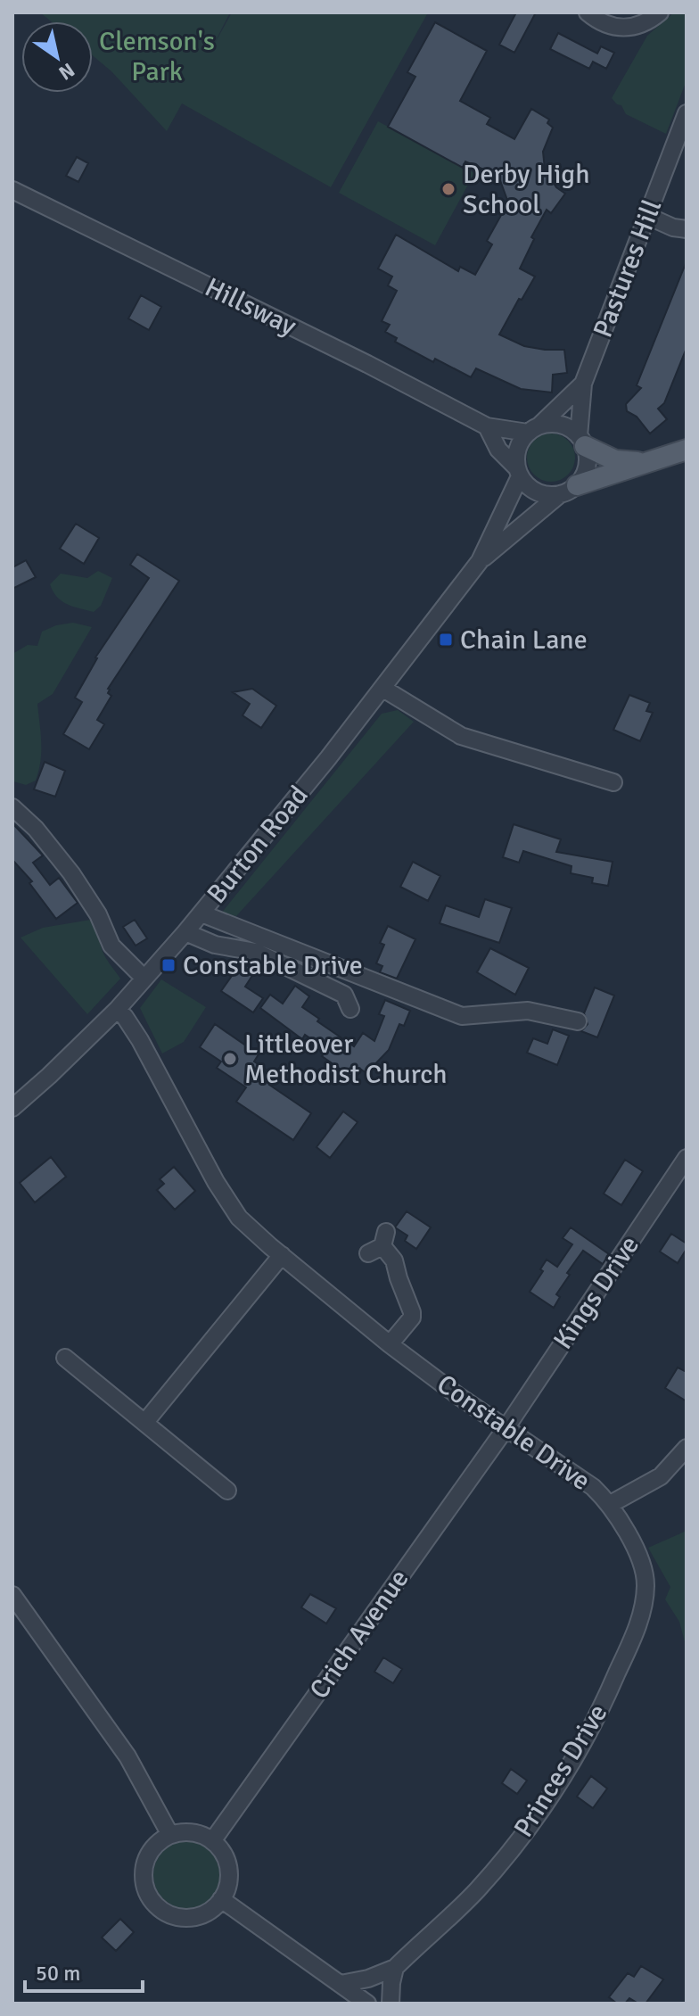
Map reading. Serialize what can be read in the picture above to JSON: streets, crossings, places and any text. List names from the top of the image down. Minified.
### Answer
{"streets":{"street":["Pastures Hill","Hillsway","Burton Road","Kings Drive","Constable Drive","Crich Avenue","Princes Drive"]},"crossings":[["Pastures Hill","Hillsway"],["Pastures Hill","Burton Road"],["Hillsway","Burton Road"],["Burton Road","Constable Drive"],["Kings Drive","Constable Drive"],["Kings Drive","Crich Avenue"],["Constable Drive","Crich Avenue"],["Constable Drive","Princes Drive"]],"parks":["Clemson's Park"],"places":{"other":["Derby High School","Littleover Methodist Church"],"transit":["Chain Lane","Constable Drive"]},"scale_bar":"50 m","north":"bottom right"}
